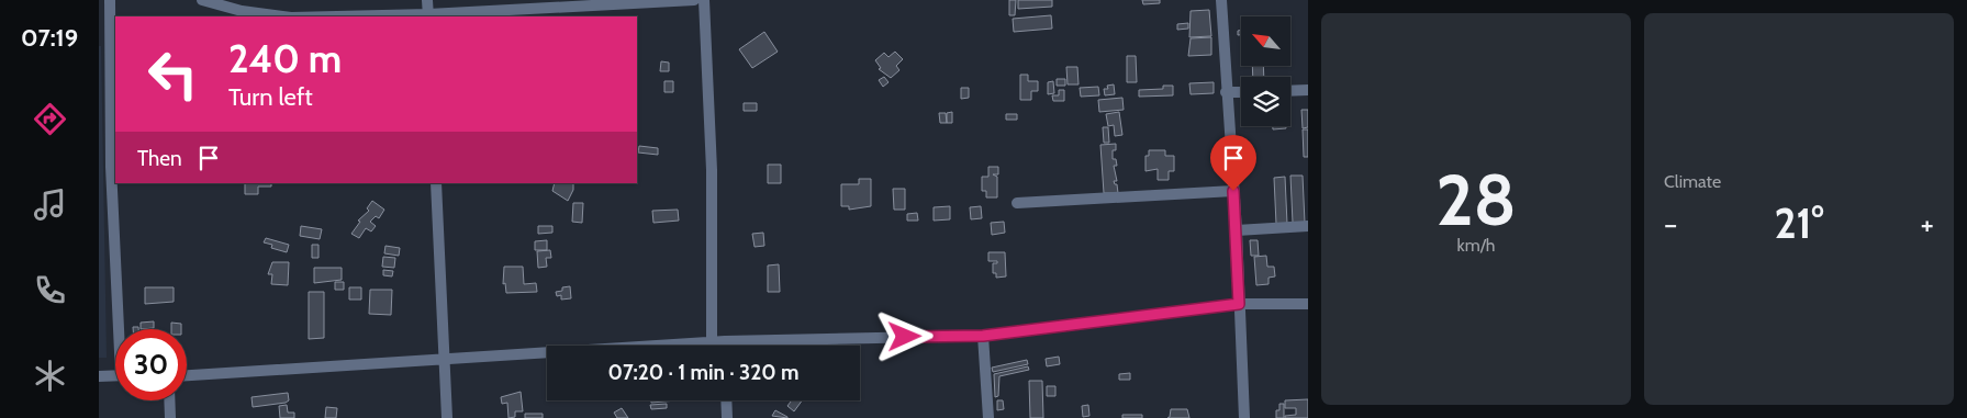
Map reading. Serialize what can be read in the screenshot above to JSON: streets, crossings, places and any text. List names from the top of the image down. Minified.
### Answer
{"north":"top left","page":{"tabs":"07:19","tile":[["28","km/h"],"Climate"],"turn":["240 m","Turn left"],"then":"Then","heat":["−","21°","+"],"limit":"30","trip":"07:20 · 1 min · 320 m"}}
